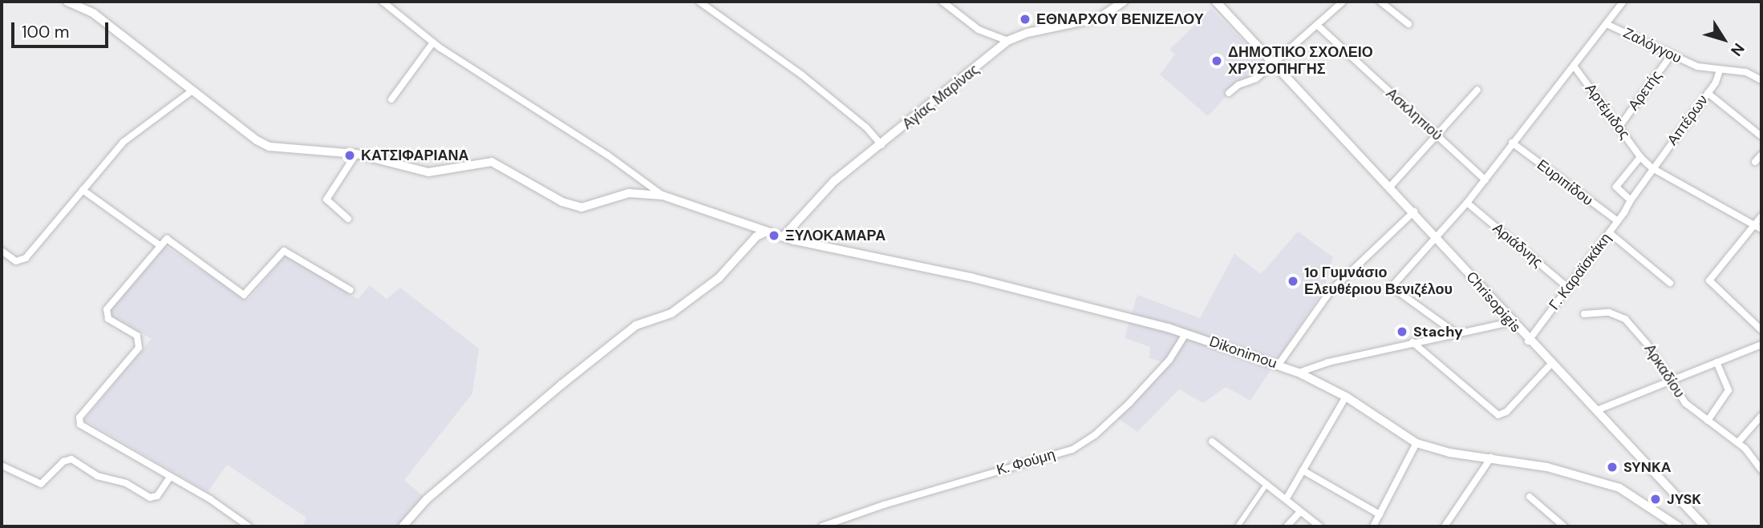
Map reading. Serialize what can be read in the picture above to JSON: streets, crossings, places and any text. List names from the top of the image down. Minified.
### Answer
{"streets":{"main road":["Αγίας Μαρίνας","Dikonimou"],"street":["Ζαλόγγου","Αρετής","Αρτέμιδος","Ασκληπιού","Απτέρων","Ευριπίδου","Αριάδνης","Γ. Καραϊσκάκη","Chrisopigis","Αρκαδίου","Κ. Φούμη"]},"crossings":[["Ζαλόγγου","Αρετής"],["Ζαλόγγου","Απτέρων"],["Αρετής","Αρτέμιδος"],["Αγίας Μαρίνας","Dikonimou"],["Απτέρων","Γ. Καραϊσκάκη"],["Ευριπίδου","Γ. Καραϊσκάκη"],["Αριάδνης","Γ. Καραϊσκάκη"],["Γ. Καραϊσκάκη","Chrisopigis"],["Dikonimou","Κ. Φούμη"]],"places":["ΕΘΝΑΡΧΟΥ ΒΕΝΙΖΕΛΟΥ","ΔΗΜΟΤΙΚΟ ΣΧΟΛΕΙΟ ΧΡΥΣΟΠΗΓΗΣ","ΚΑΤΣΙΦΑΡΙΑΝΑ","ΞΥΛΟΚΑΜΑΡΑ","1ο Γυμνάσιο Ελευθέριου Βενιζέλου","Stachy","SYNKA","JYSK"],"scale_bar":"100 m","north":"bottom right"}
